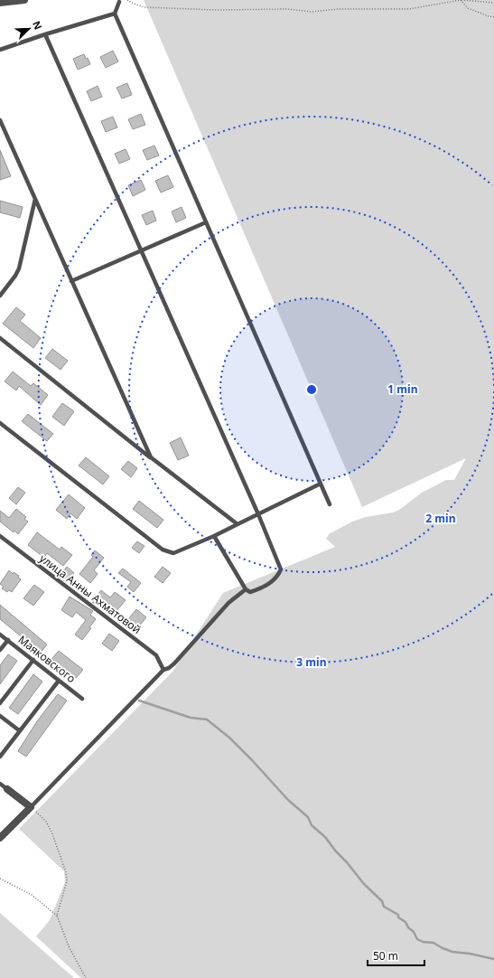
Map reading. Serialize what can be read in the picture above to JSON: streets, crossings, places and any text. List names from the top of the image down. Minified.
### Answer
{"streets":{"lane":["улица Анны Ахматовой","Маяковского"]},"scale_bar":"50 m","north":"top right","rings":["1 min","2 min","3 min"]}
